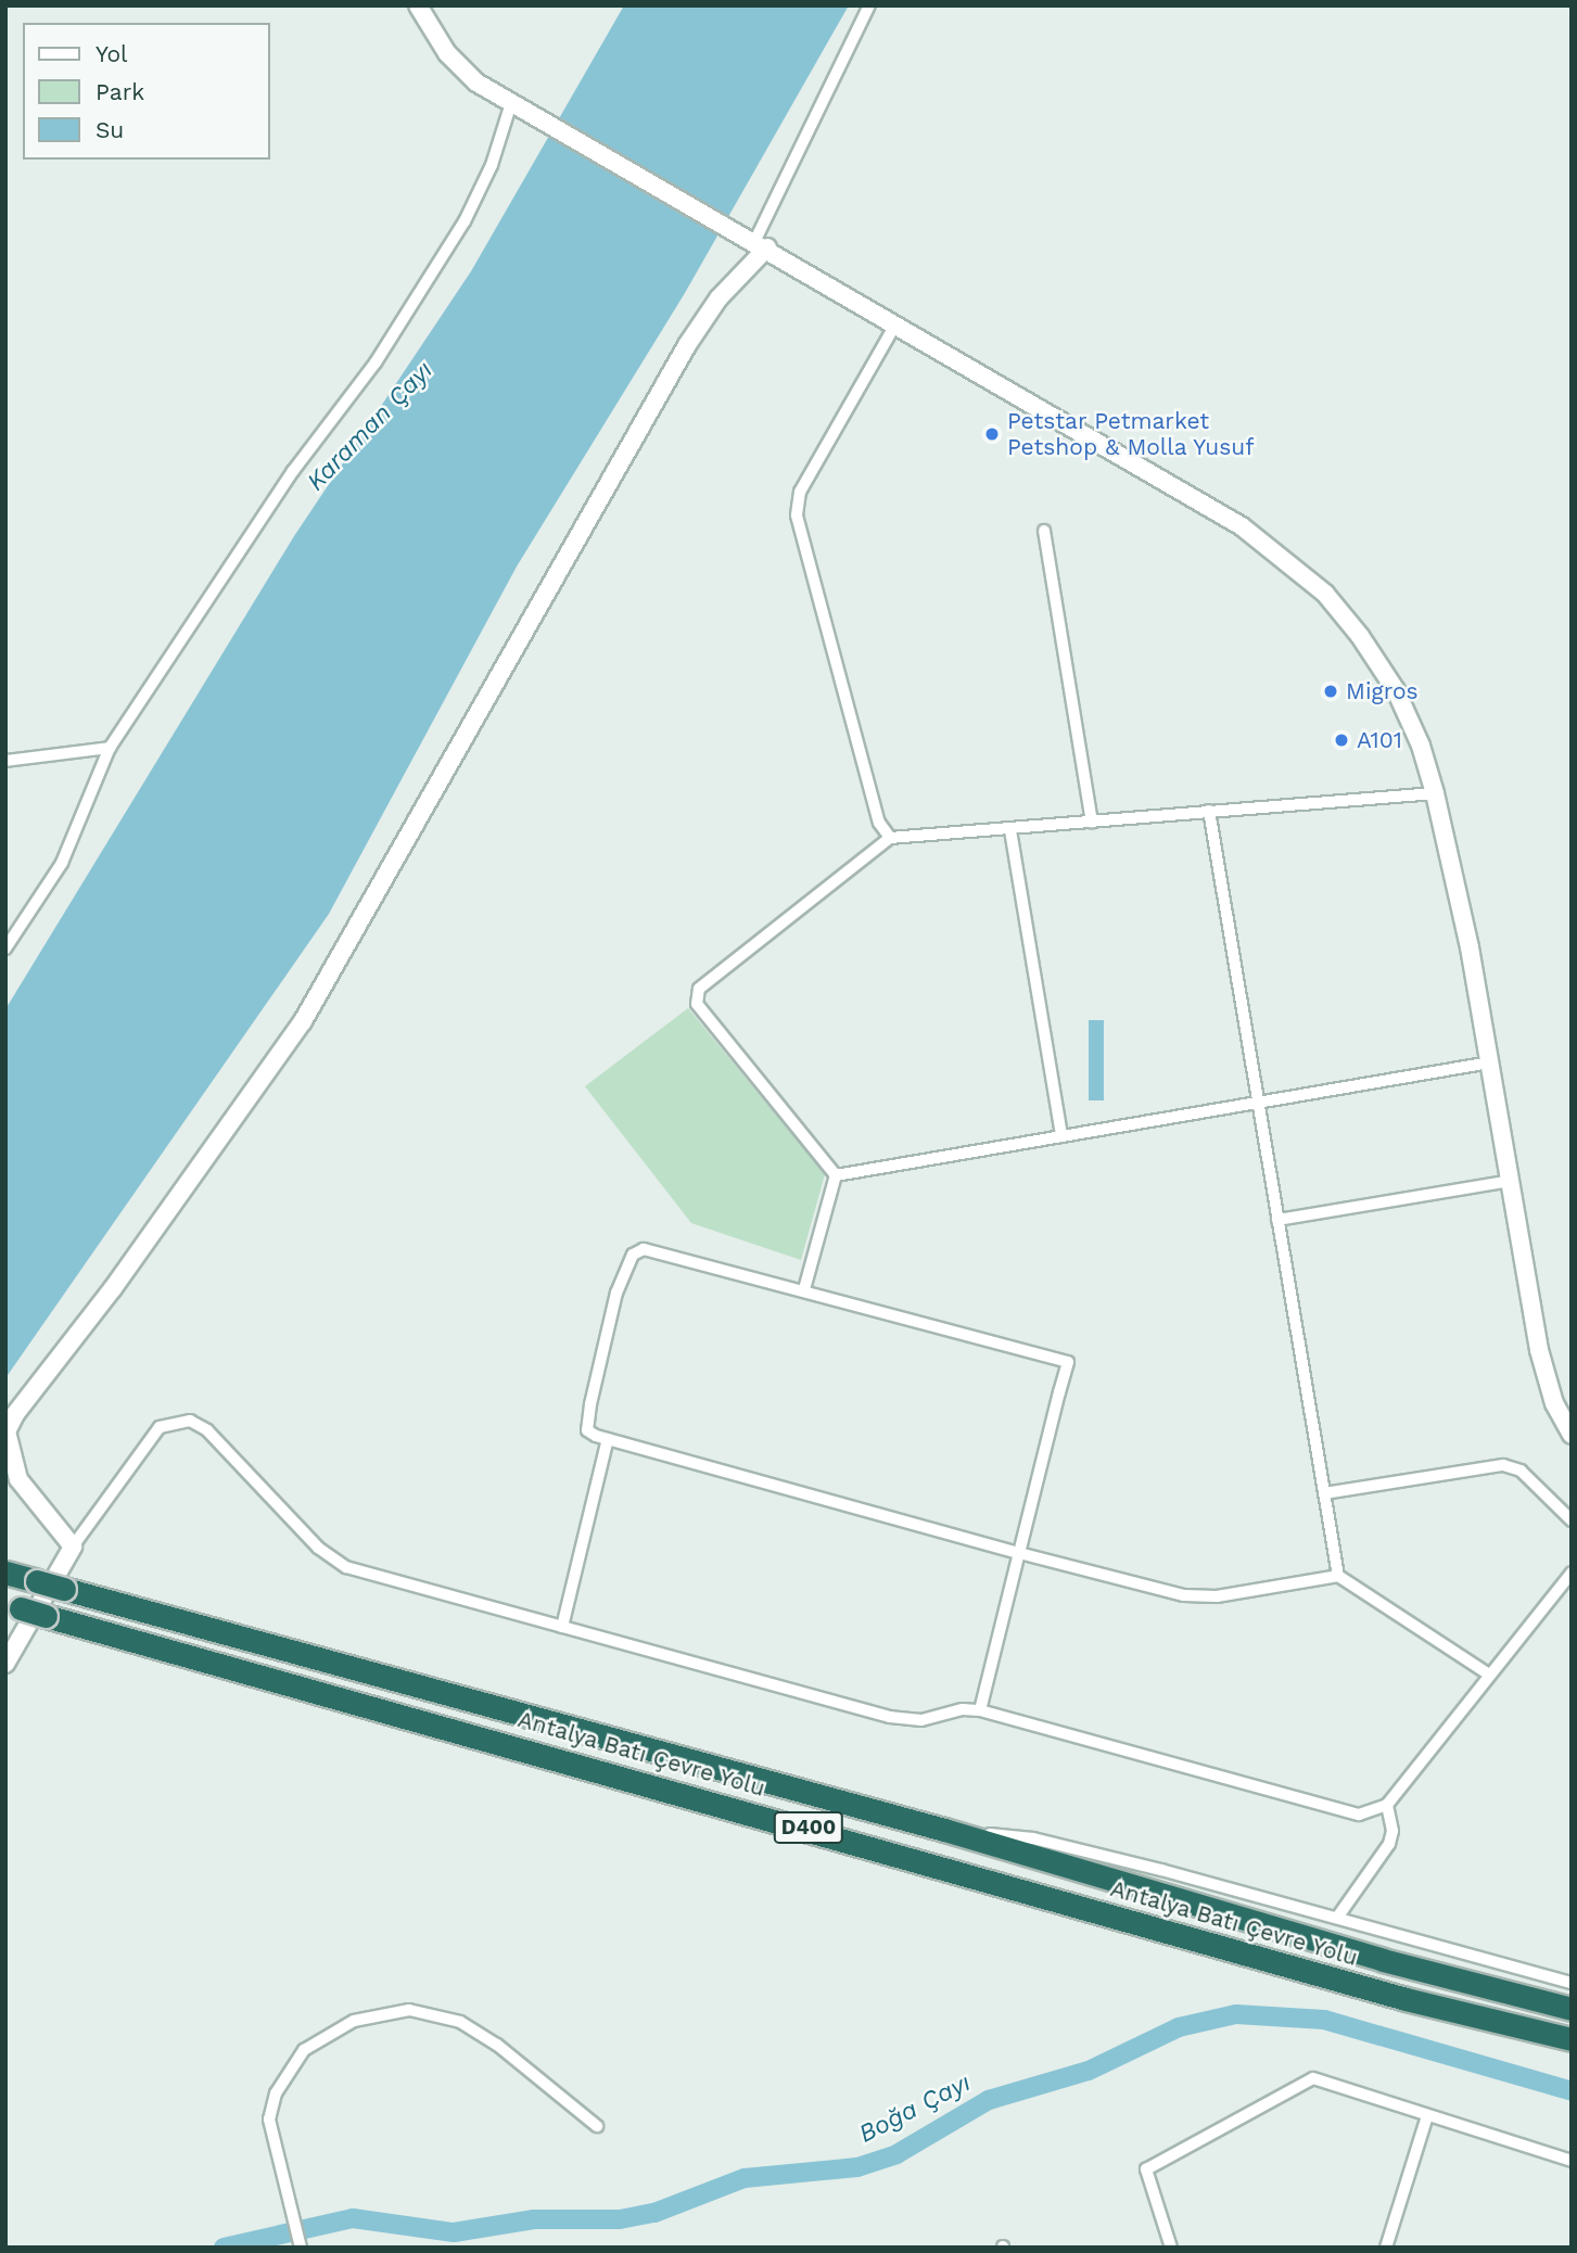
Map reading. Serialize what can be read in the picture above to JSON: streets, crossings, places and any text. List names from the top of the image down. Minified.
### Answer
{"streets":{"highway":["Antalya Batı Çevre Yolu","D400"]},"water":["Karaman Çayı","Boğa Çayı"],"places":["Petstar Petmarket Petshop & Molla Yusuf","Migros","A101"],"legend":["Yol","Park","Su"]}
